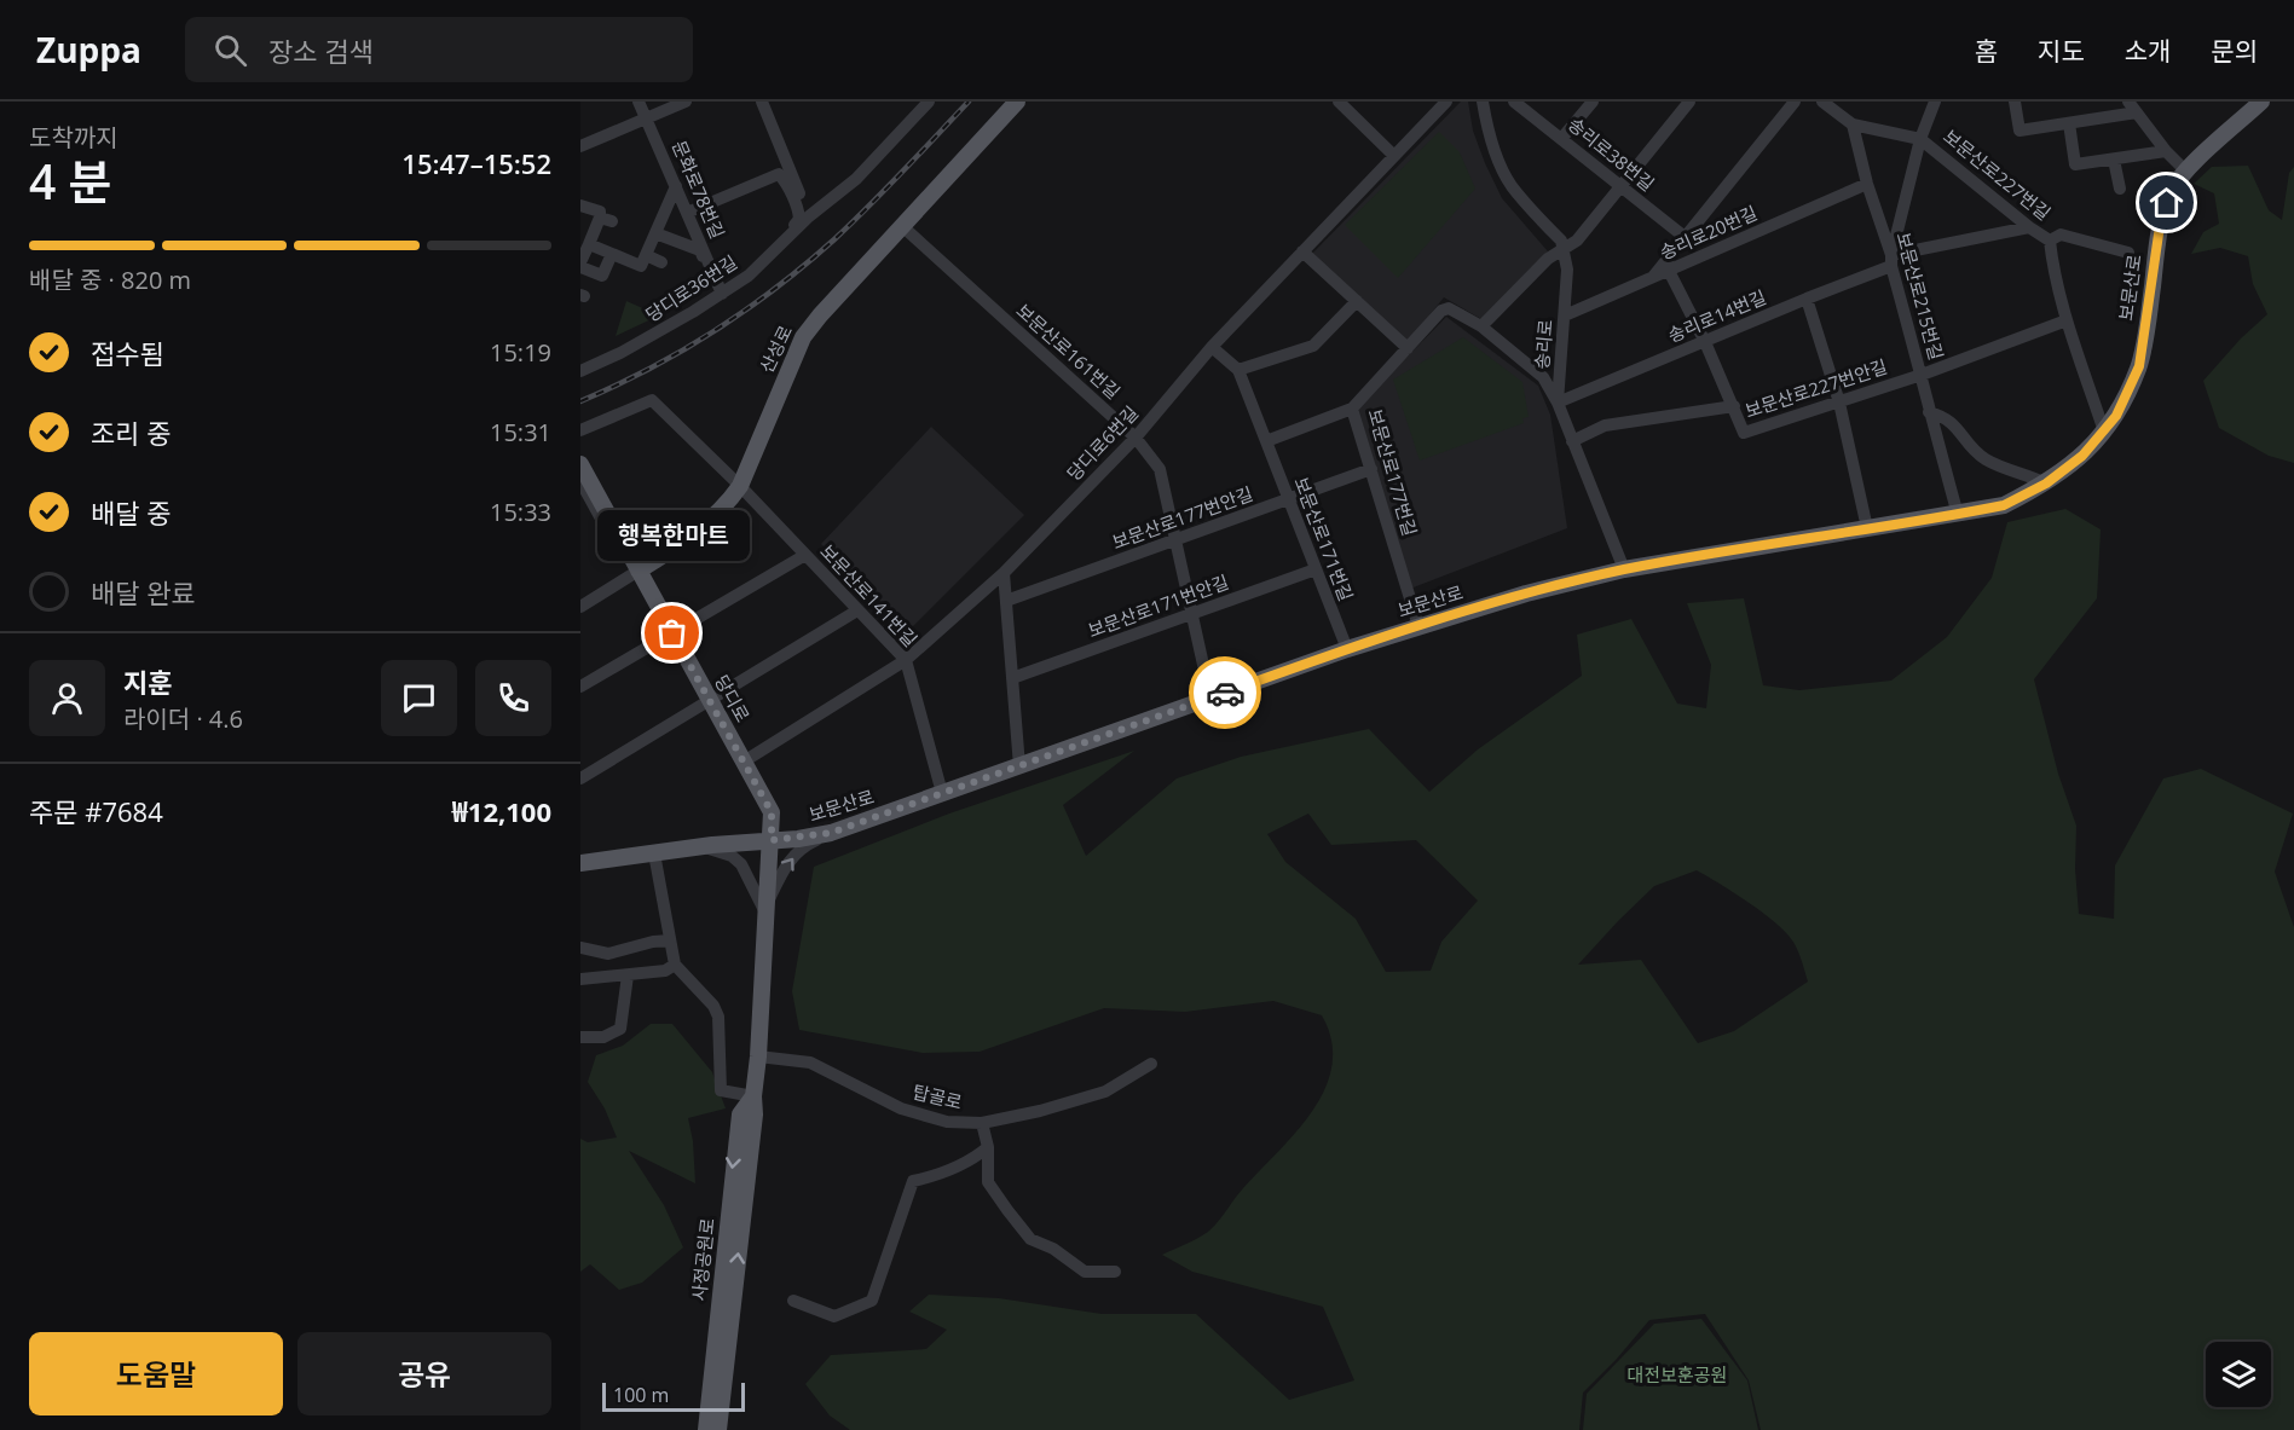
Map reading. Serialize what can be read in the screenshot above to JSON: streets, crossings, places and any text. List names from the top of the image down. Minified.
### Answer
{"streets":{"main road":["보문산로","산성로","당디로","사정공원로"],"street":["송리로38번길","보문산로227번길","문화로78번길","송리로20번길","당디로36번길","보문산로215번길","송리로14번길","송리로","보문산로161번길","보문산로227번안길","당디로6번길","보문산로177번길","보문산로177번안길","보문산로171번길","보문산로141번길","보문산로171번안길","탑골로"]},"crossings":[["보문산로227번길","보문산로"],["보문산로227번길","보문산로215번길"],["보문산로227번길","송리로14번길"],["보문산로227번길","보문산로227번안길"],["문화로78번길","당디로36번길"],["송리로20번길","보문산로215번길"],["송리로20번길","송리로"],["송리로20번길","보문산로227번안길"],["보문산로","보문산로215번길"],["보문산로","송리로"],["보문산로","보문산로161번길"],["보문산로","보문산로177번길"],["보문산로","보문산로171번길"],["보문산로","보문산로141번길"],["보문산로","당디로"],["보문산로","사정공원로"],["보문산로215번길","송리로14번길"],["보문산로215번길","보문산로227번안길"],["송리로14번길","송리로"],["송리로14번길","보문산로227번안길"],["송리로14번길","보문산로177번길"],["송리로","보문산로177번길"],["산성로","보문산로161번길"],["산성로","보문산로141번길"],["산성로","당디로"],["보문산로161번길","당디로6번길"],["보문산로161번길","보문산로177번안길"],["보문산로161번길","보문산로171번안길"],["당디로6번길","보문산로171번길"],["당디로6번길","보문산로141번길"],["당디로6번길","당디로"],["보문산로177번길","보문산로177번안길"],["보문산로177번안길","보문산로171번길"],["보문산로171번길","보문산로171번안길"],["당디로","사정공원로"],["탑골로","사정공원로"]],"parks":["대전보훈공원"],"places":["행복한마트"],"scale_bar":"100 m","page":{"header":"Zuppa","search":"장소 검색","nav":["홈","지도","소개","문의"],"heading":["4 분","도착까지","15:47–15:52"],"panel":["지훈","라이더 · 4.6","주문 #7684","₩12,100"],"bar":"배달 중 · 820 m","list":[["접수됨","15:19"],["조리 중","15:31"],["배달 중","15:33"],"배달 완료"],"bubble":"행복한마트","buttons":["도움말","공유"],"scale":"100 m"}}
